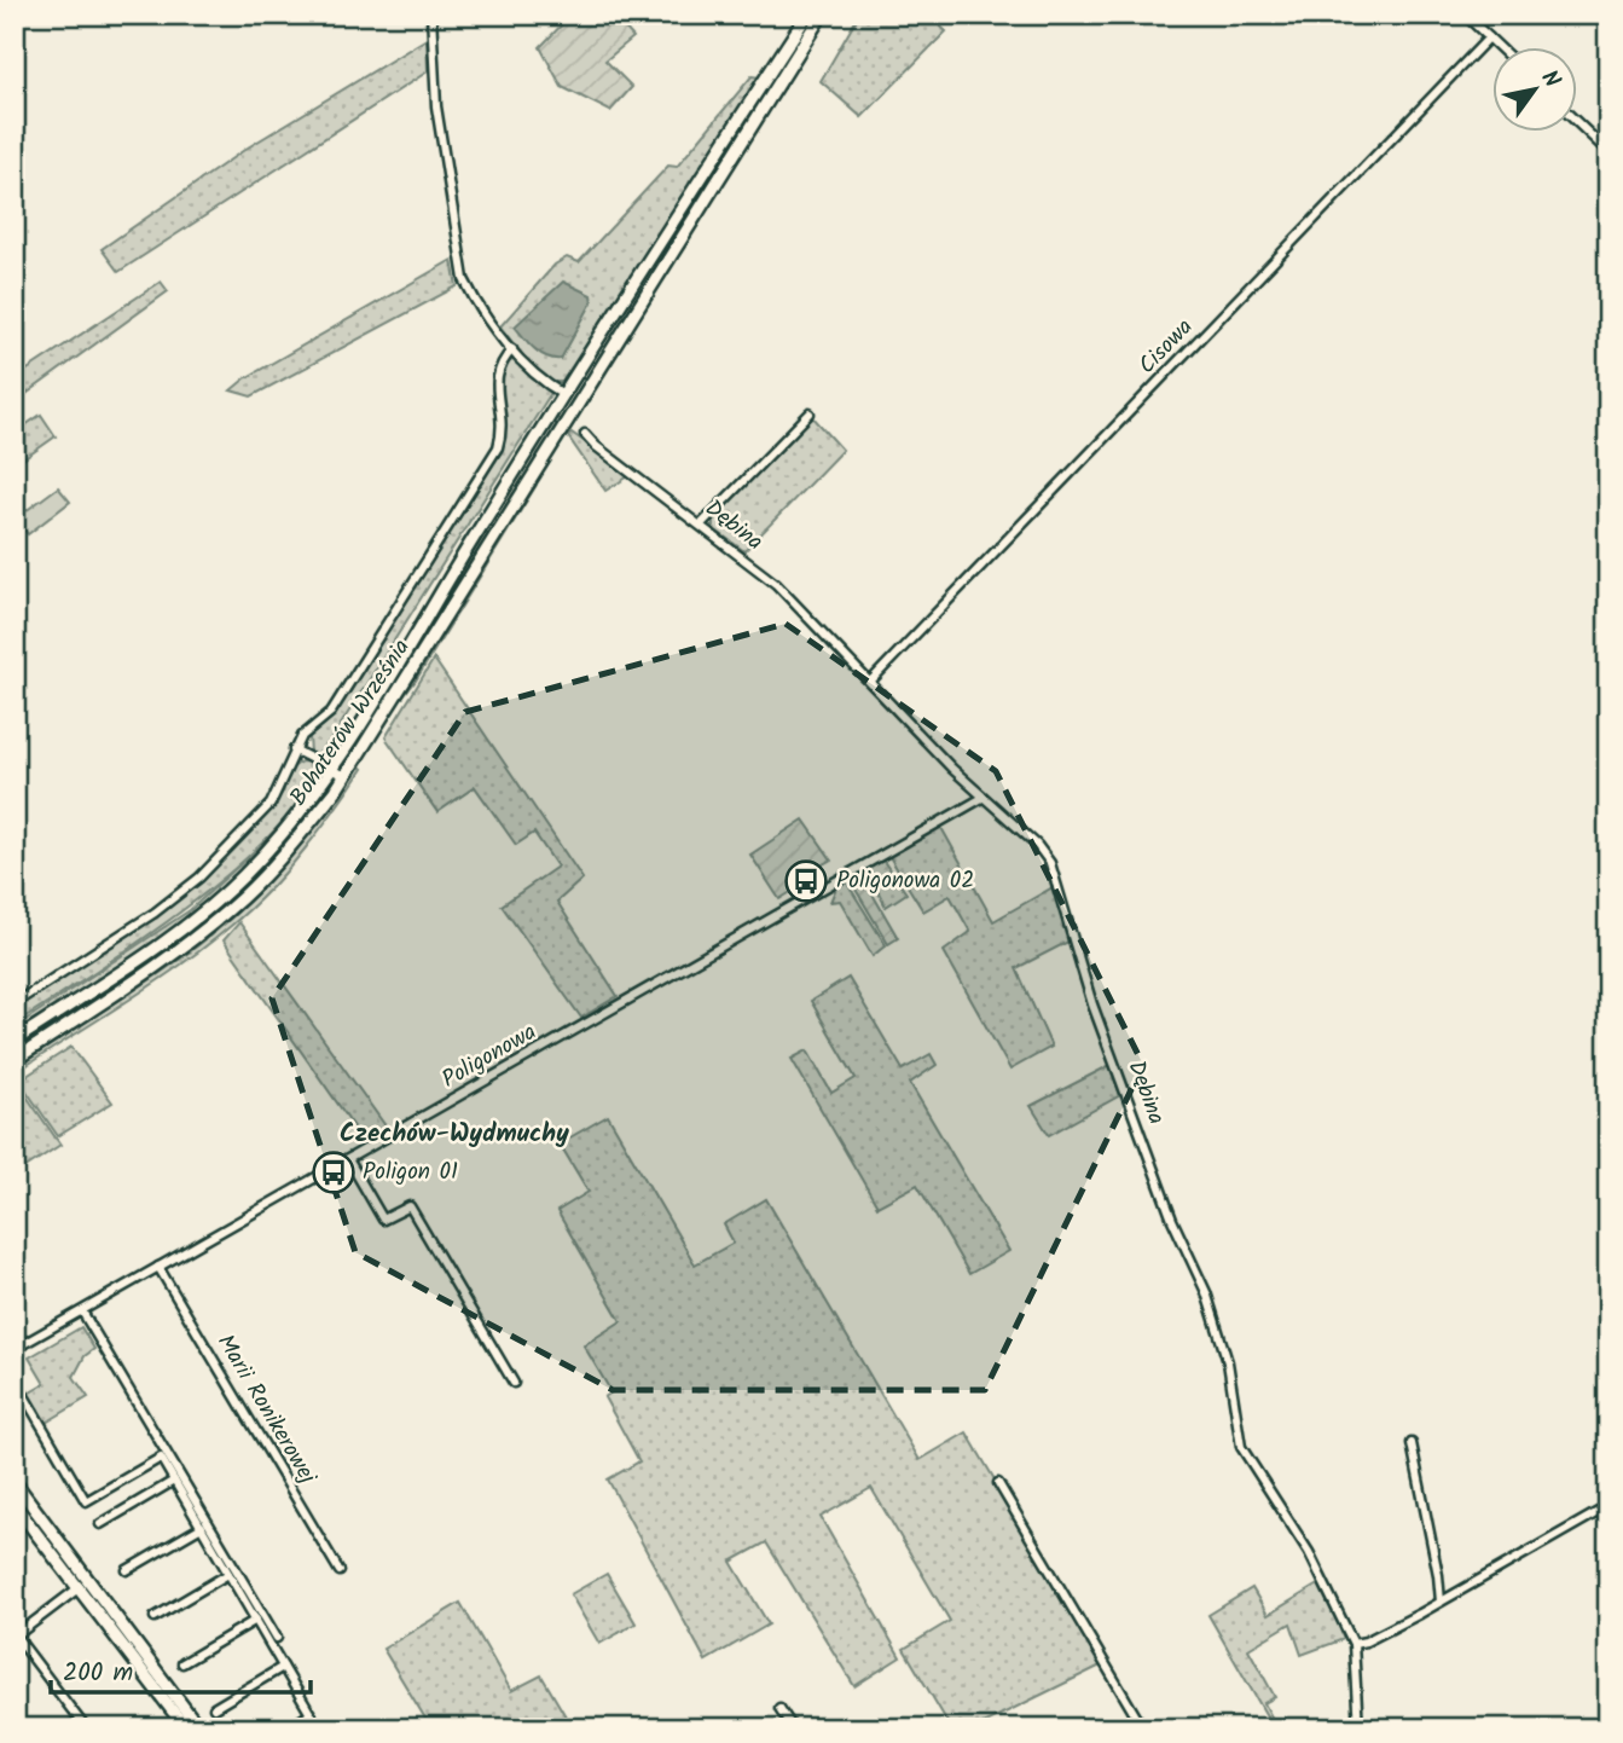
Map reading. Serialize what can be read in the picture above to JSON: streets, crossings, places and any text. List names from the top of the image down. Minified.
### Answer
{"streets":{"main road":["Bohaterów Września"],"street":["Cisowa","Dębina","Poligonowa","Marii Ronikerowej"]},"crossings":[["Cisowa","Dębina"],["Dębina","Poligonowa"],["Poligonowa","Marii Ronikerowej"]],"districts":["Czechów-Wydmuchy"],"places":{"bus stop":["Poligonowa 02","Poligon 01"]},"scale_bar":"200 m","north":"top right"}
